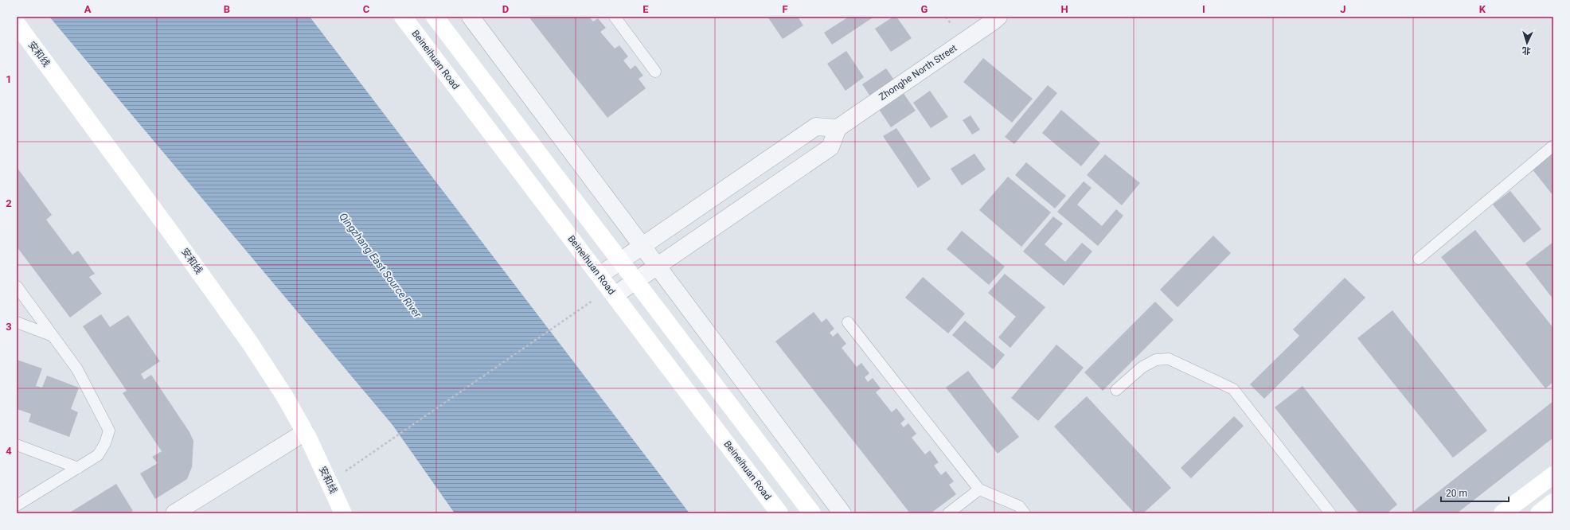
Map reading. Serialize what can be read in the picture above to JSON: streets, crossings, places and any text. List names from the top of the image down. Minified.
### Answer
{"streets":{"main road":["安和线","Beineihuan Road"],"street":["Zhonghe North Street"]},"water":["Qingzhang East Source River"],"scale_bar":"20 m","north":"bottom","grid":{"columns":["A","B","C","D","E","F","G","H","I","J","K"],"rows":["1","2","3","4"]}}
